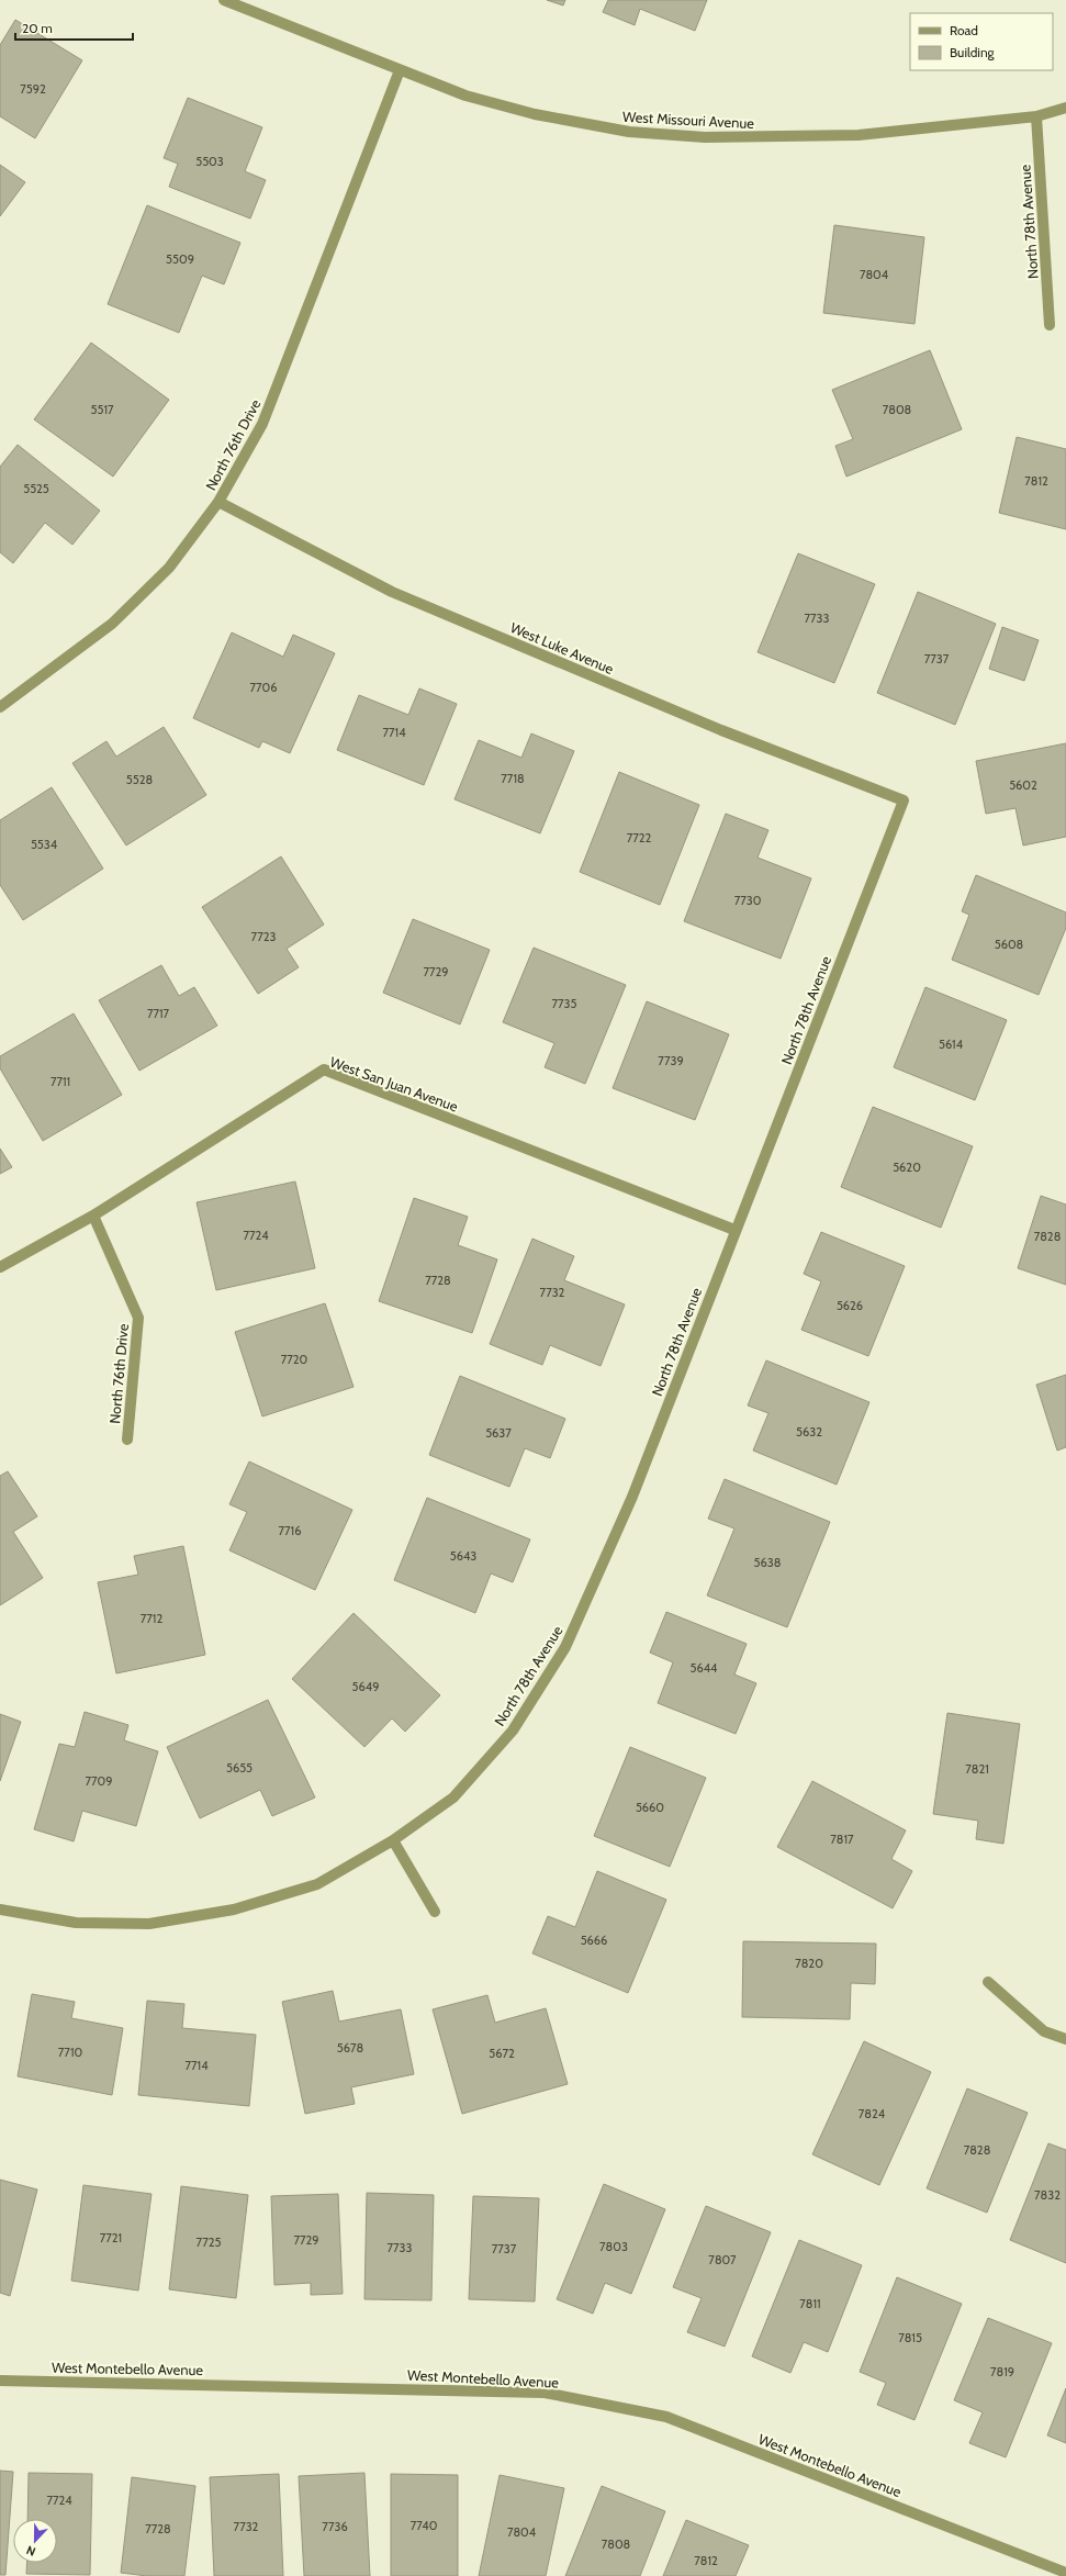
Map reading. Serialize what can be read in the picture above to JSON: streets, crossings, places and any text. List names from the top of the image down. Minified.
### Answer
{"streets":{"street":["West Missouri Avenue","North 78th Avenue","North 76th Drive","West Luke Avenue","West San Juan Avenue","West Montebello Avenue"]},"crossings":[["West Missouri Avenue","North 78th Avenue"],["West Missouri Avenue","North 76th Drive"],["North 78th Avenue","West Luke Avenue"],["North 78th Avenue","West San Juan Avenue"],["North 76th Drive","West Luke Avenue"],["North 76th Drive","West San Juan Avenue"]],"house_numbers":["7592","5503","5509","7804","5517","7808","7812","5525","7733","7737","7706","7714","7718","5528","5602","7722","5534","7730","7723","5608","7729","7735","7717","5614","7739","7711","5620","7724","7828","7728","7732","5626","7720","5632","5637","7716","5643","5638","7712","5644","5649","5655","7821","7709","5660","7817","5666","7820","5678","7710","5672","7714","7824","7828","7832","7721","7729","7725","7803","7733","7737","7807","7811","7815","7819","7724","7740","7732","7736","7728","7804","7808","7812"],"legend":["Road","Building"],"scale_bar":"20 m","north":"bottom"}
